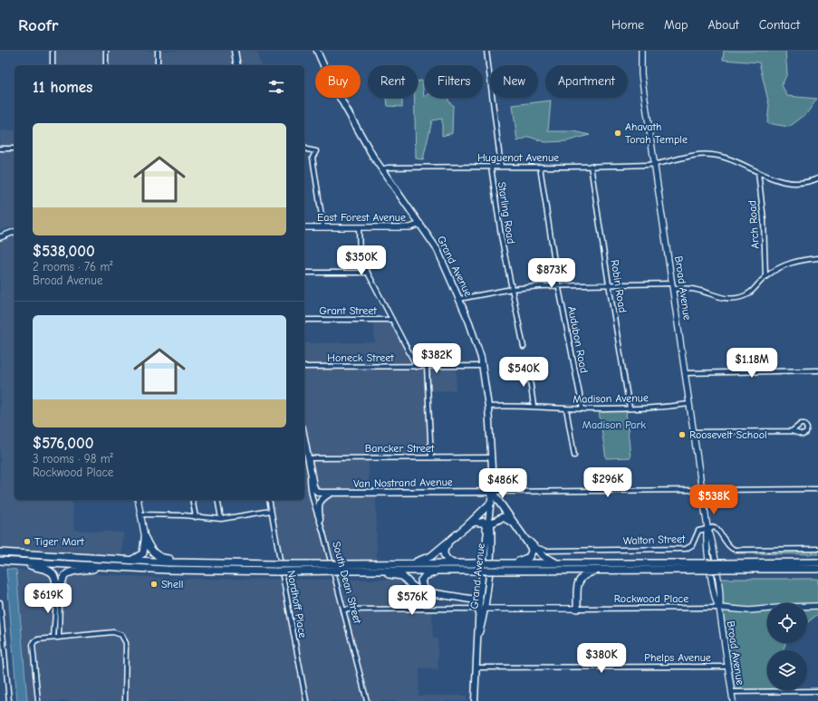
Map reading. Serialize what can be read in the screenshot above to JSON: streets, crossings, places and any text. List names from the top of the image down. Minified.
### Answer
{"streets":{"main road":["Grand Avenue","Van Nostrand Avenue","South Dean Street"],"street":["Huguenot Avenue","Starling Road","East Forest Avenue","Arch Road","Robin Road","Broad Avenue","Grant Street","Audubon Road","Honeck Street","Madison Avenue","Bancker Street","Walton Street","Rockwood Place","Nordhoff Place","Phelps Avenue"]},"crossings":[["Huguenot Avenue","Starling Road"],["Huguenot Avenue","Arch Road"],["Huguenot Avenue","Grand Avenue"],["Huguenot Avenue","Robin Road"],["Huguenot Avenue","Broad Avenue"],["Huguenot Avenue","Audubon Road"],["East Forest Avenue","Grand Avenue"],["Grand Avenue","Honeck Street"],["Grand Avenue","Madison Avenue"],["Grand Avenue","Bancker Street"],["Grand Avenue","Van Nostrand Avenue"],["Grand Avenue","Rockwood Place"],["Grand Avenue","Phelps Avenue"],["Robin Road","Madison Avenue"],["Broad Avenue","Madison Avenue"],["Broad Avenue","Van Nostrand Avenue"],["Broad Avenue","Walton Street"],["Broad Avenue","Rockwood Place"],["Broad Avenue","Phelps Avenue"],["Audubon Road","Madison Avenue"],["Bancker Street","South Dean Street"],["Van Nostrand Avenue","South Dean Street"],["South Dean Street","Rockwood Place"]],"parks":["Madison Park"],"places":["Ahavath Torah Temple","Roosevelt School","Tiger Mart","Shell"],"page":{"header":"Roofr","nav":["Home","Map","About","Contact"],"chip":["Buy","Rent","Filters","New","Apartment"],"heading":"11 homes","list":[{"name":"$538,000","note":"2 rooms · 76 m² · Broad Avenue"},{"name":"$576,000","note":"3 rooms · 98 m² · Rockwood Place"}],"price":["$350K","$873K","$382K","$1.18M","$540K","$296K","$486K","$538K","$619K","$576K","$380K"]}}
